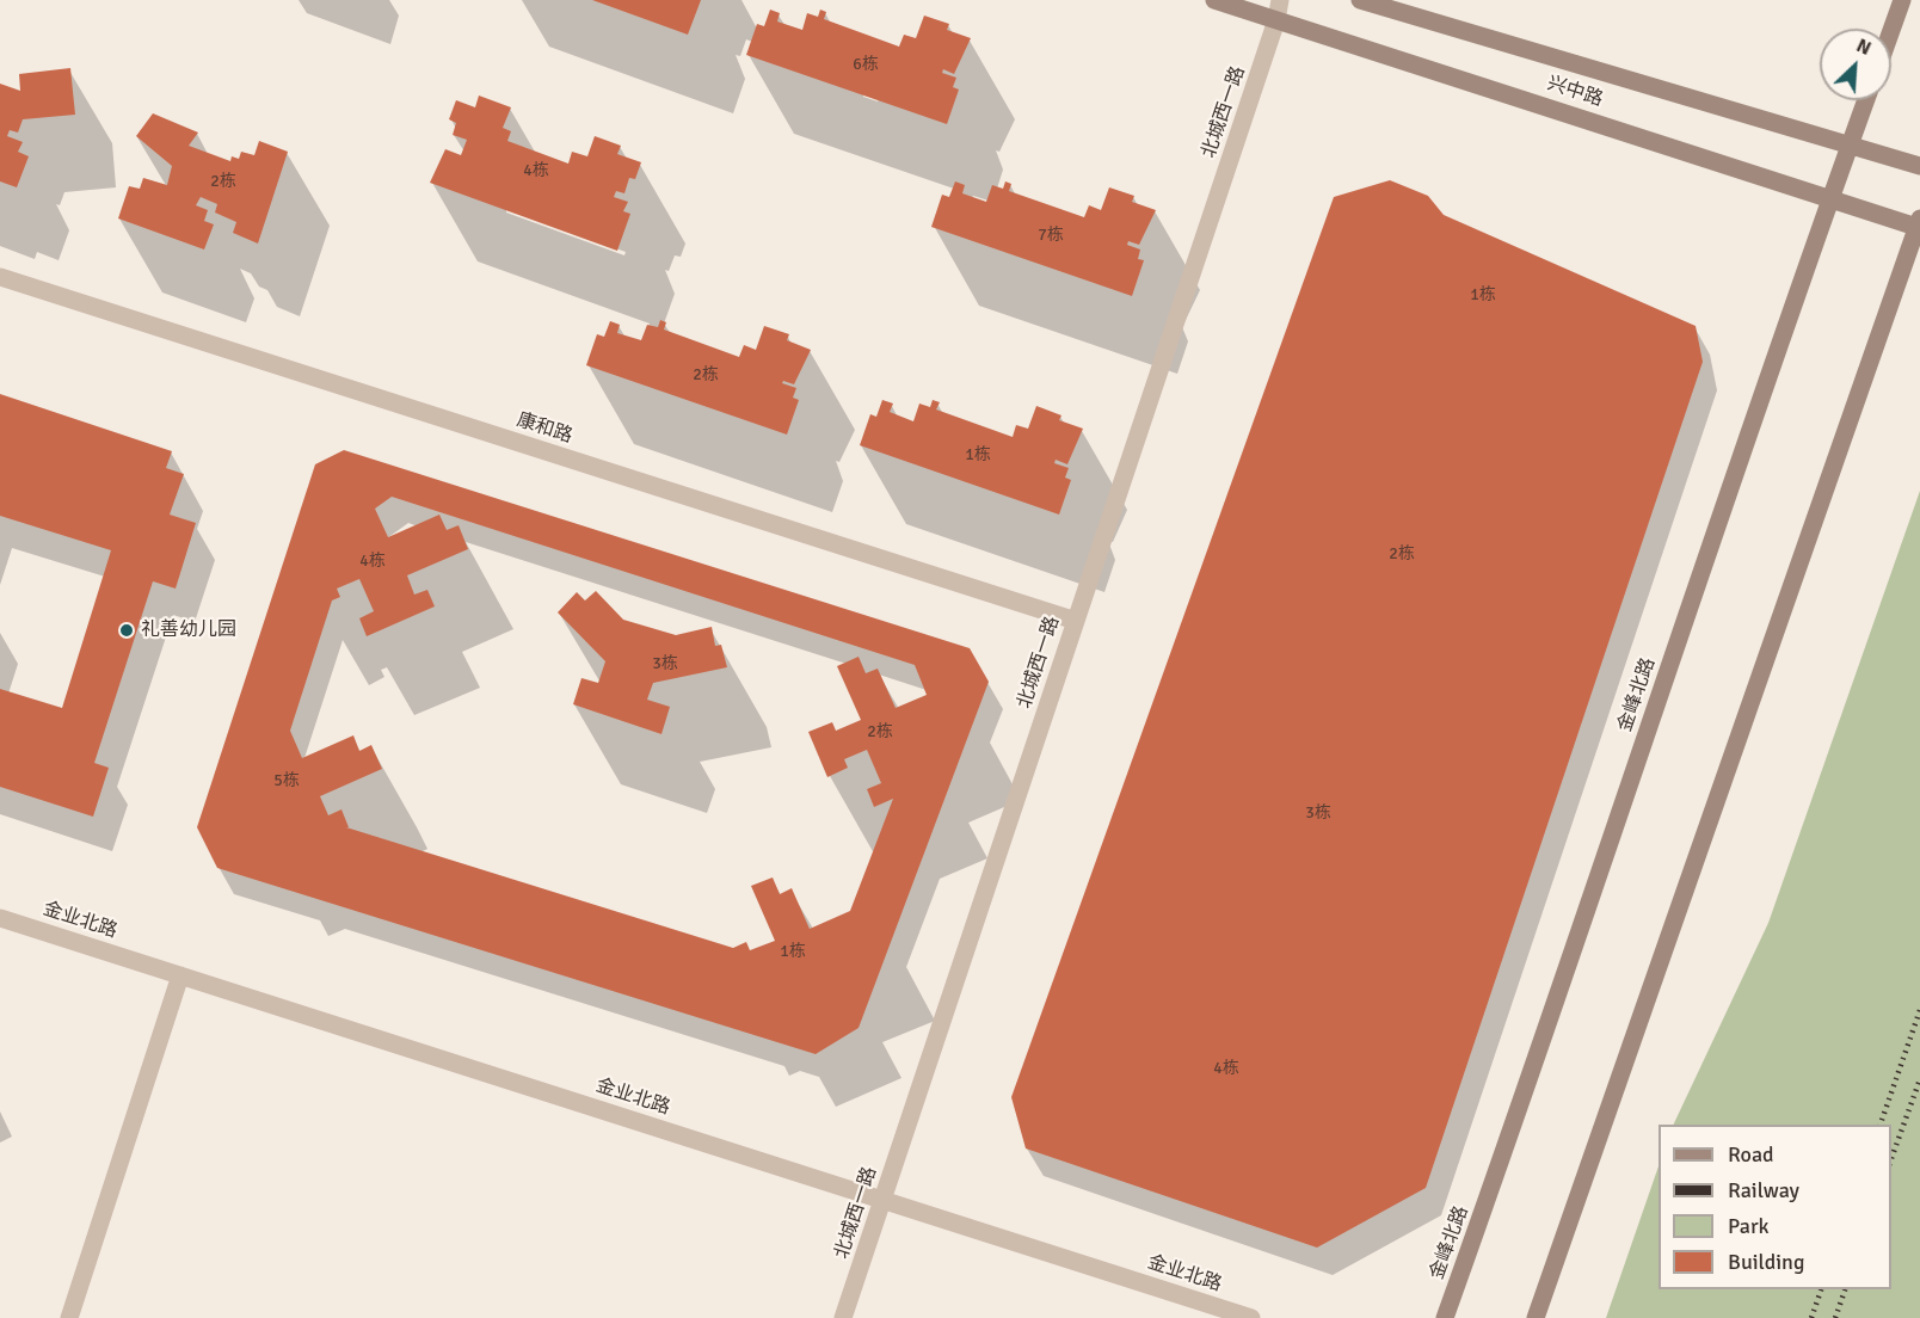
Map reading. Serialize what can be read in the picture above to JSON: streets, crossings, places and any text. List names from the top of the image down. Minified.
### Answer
{"streets":{"main road":["兴中路","金峰北路"],"street":["北城西一路","康和路","金业北路"]},"crossings":[["兴中路","北城西一路"],["兴中路","金峰北路"],["北城西一路","康和路"],["北城西一路","金业北路"]],"places":["礼善幼儿园"],"house_numbers":["6栋","4栋","2栋","7栋","1栋","2栋","1栋","2栋","4栋","3栋","2栋","5栋","3栋","1栋","4栋"],"legend":["Road","Railway","Park","Building"],"north":"top right"}
